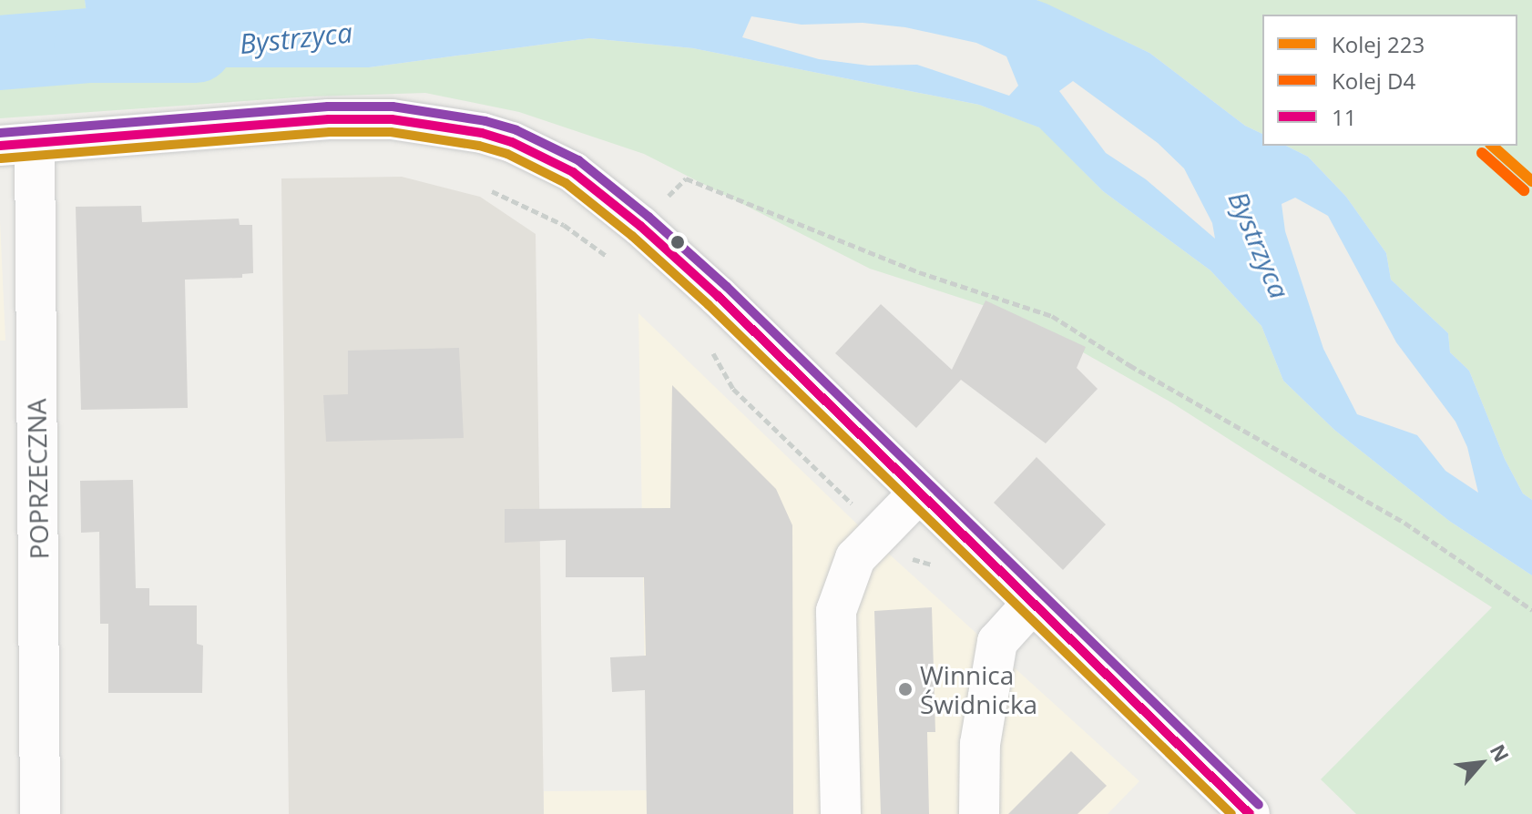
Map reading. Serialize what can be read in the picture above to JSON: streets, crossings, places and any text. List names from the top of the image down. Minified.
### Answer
{"streets":{"street":["POPRZECZNA"]},"water":["Bystrzyca"],"places":["Winnica Świdnicka"],"lines":["transit line 11","rail line 223","rail line D4"],"legend":["Kolej 223","Kolej D4","11"],"north":"top right"}
